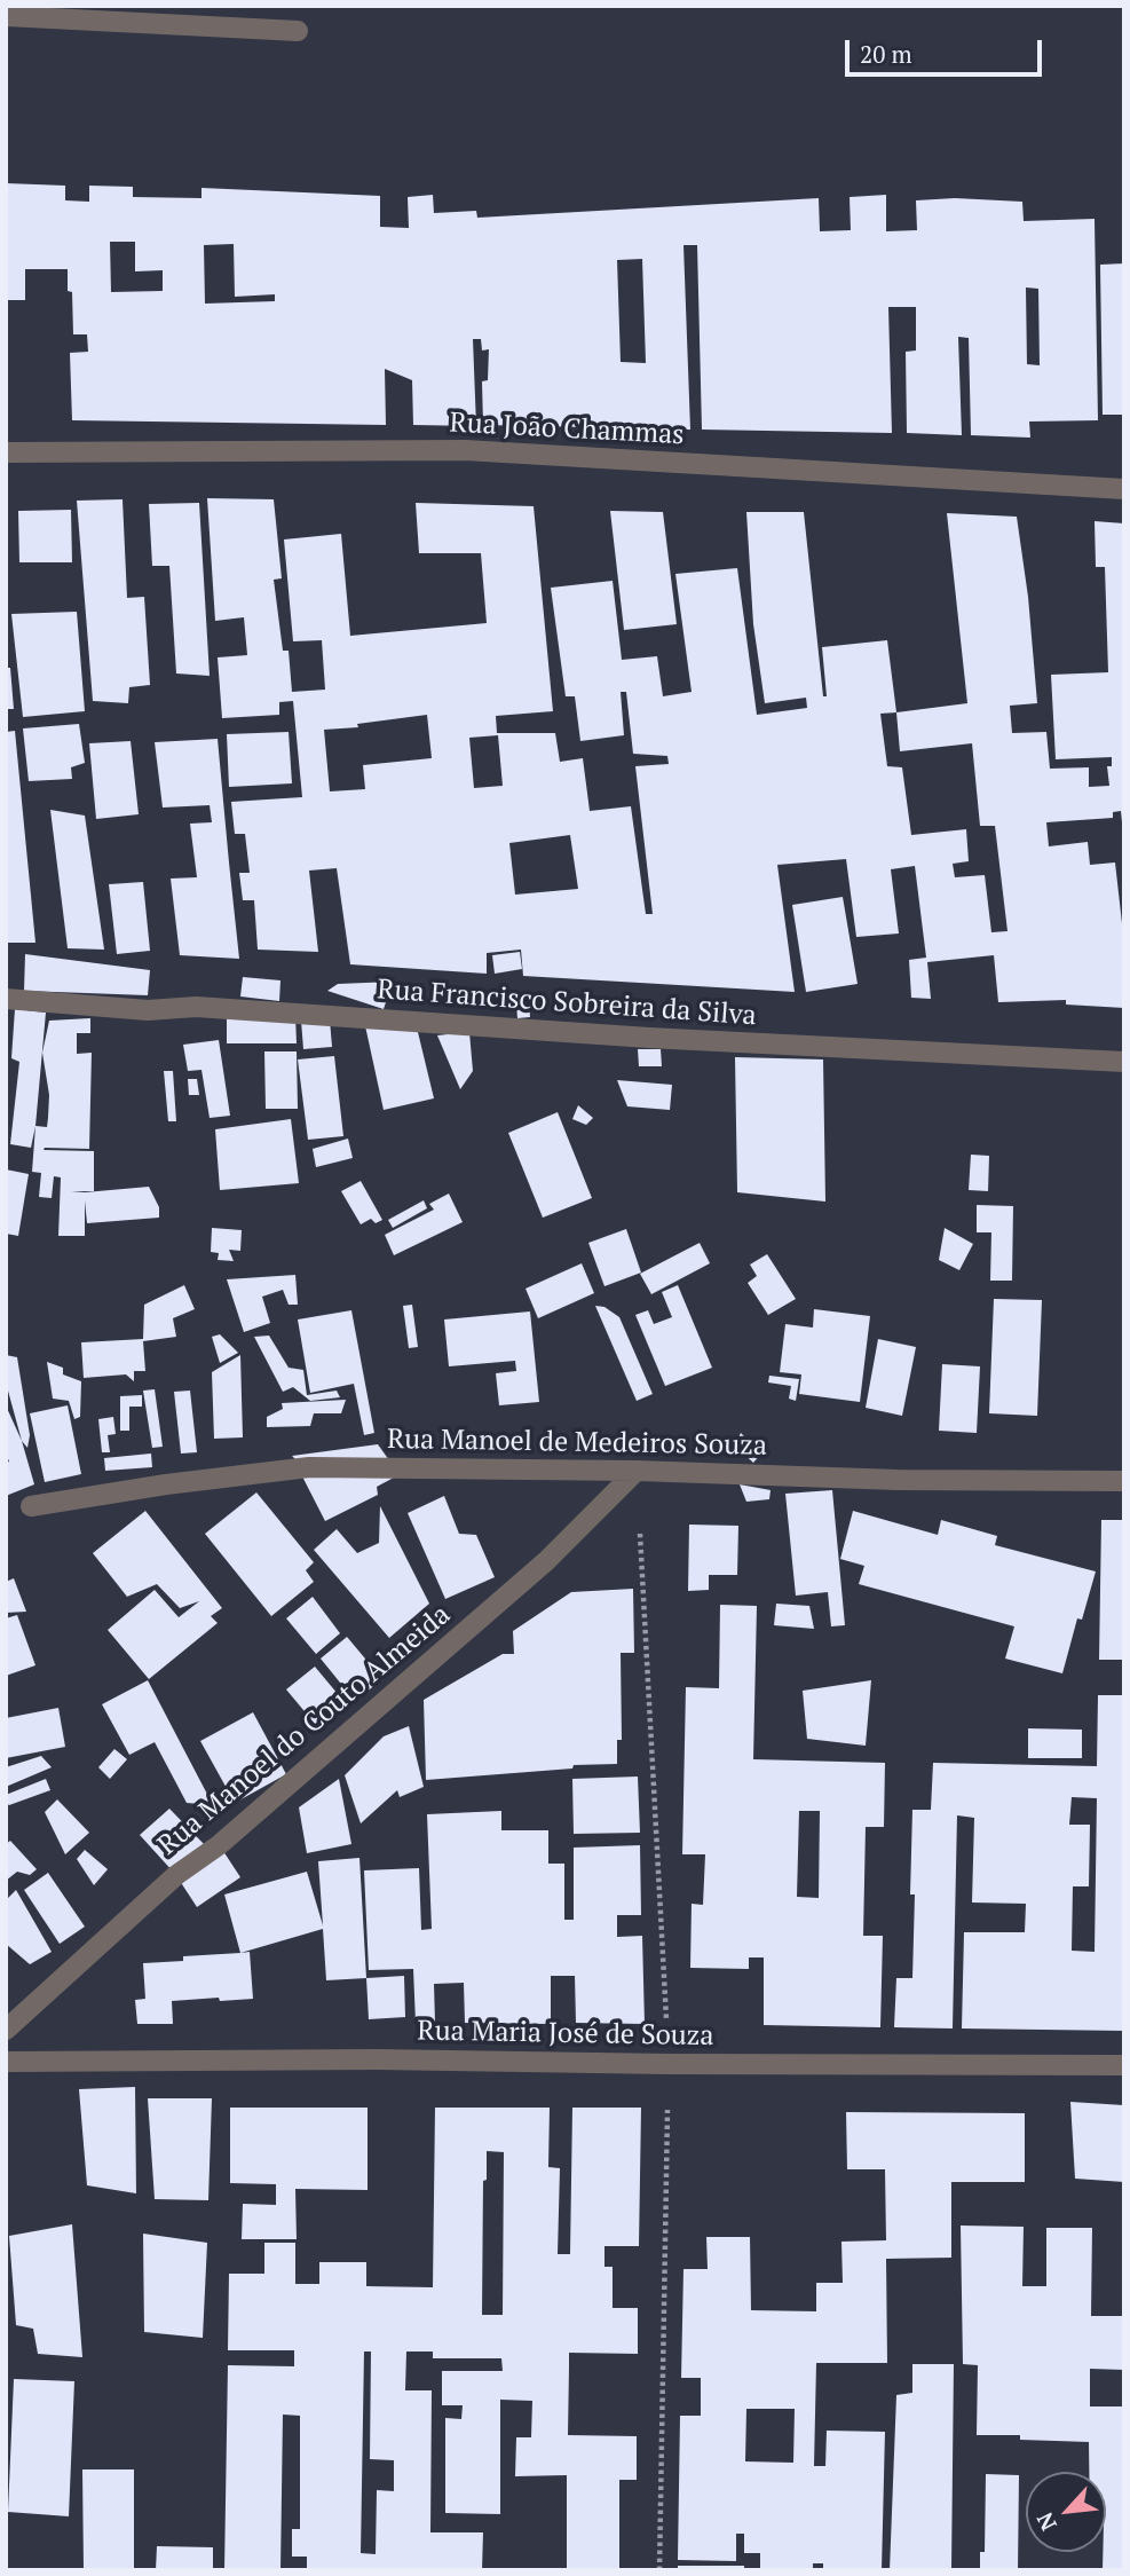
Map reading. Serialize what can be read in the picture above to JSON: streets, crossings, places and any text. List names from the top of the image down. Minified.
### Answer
{"streets":{"street":["Rua João Chammas","Rua Francisco Sobreira da Silva","Rua Manoel de Medeiros Souza","Rua Manoel do Couto Almeida","Rua Maria José de Souza"]},"crossings":[["Rua Manoel de Medeiros Souza","Rua Manoel do Couto Almeida"]],"scale_bar":"20 m","north":"bottom left"}
